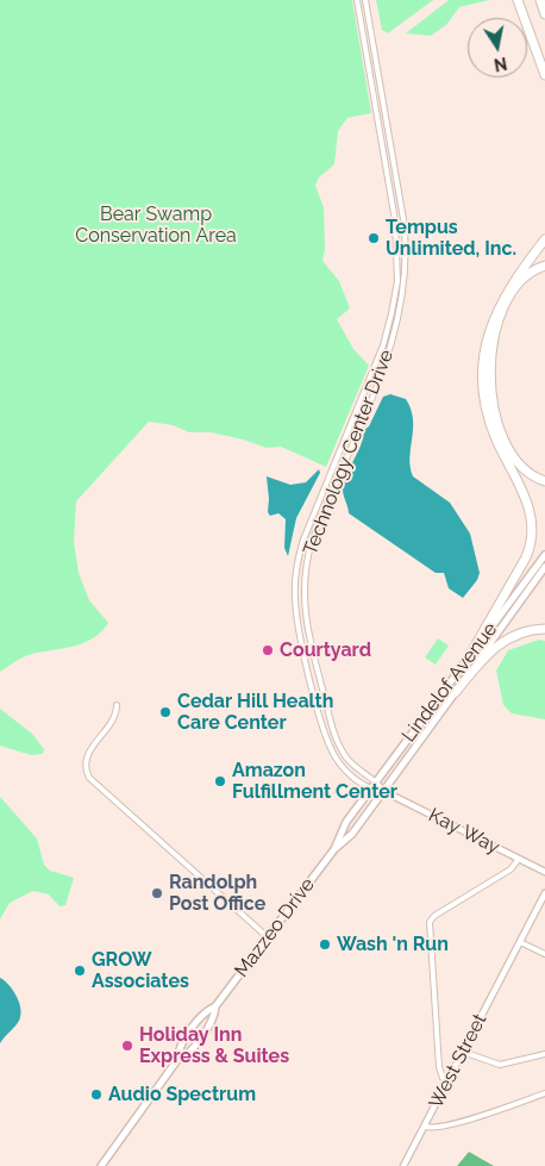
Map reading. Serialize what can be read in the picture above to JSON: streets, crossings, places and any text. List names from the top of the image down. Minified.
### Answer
{"streets":{"main road":["Lindelof Avenue","Mazzeo Drive"],"street":["Technology Center Drive","Kay Way","West Street"]},"crossings":[["Technology Center Drive","Lindelof Avenue"],["Technology Center Drive","Kay Way"],["Lindelof Avenue","Kay Way"],["Lindelof Avenue","Mazzeo Drive"]],"parks":["Bear Swamp Conservation Area"],"places":["Tempus Unlimited, Inc.","Courtyard","Cedar Hill Health Care Center","Amazon Fulfillment Center","Randolph Post Office","Wash 'n Run","GROW Associates","Holiday Inn Express & Suites","Audio Spectrum"],"north":"bottom"}
